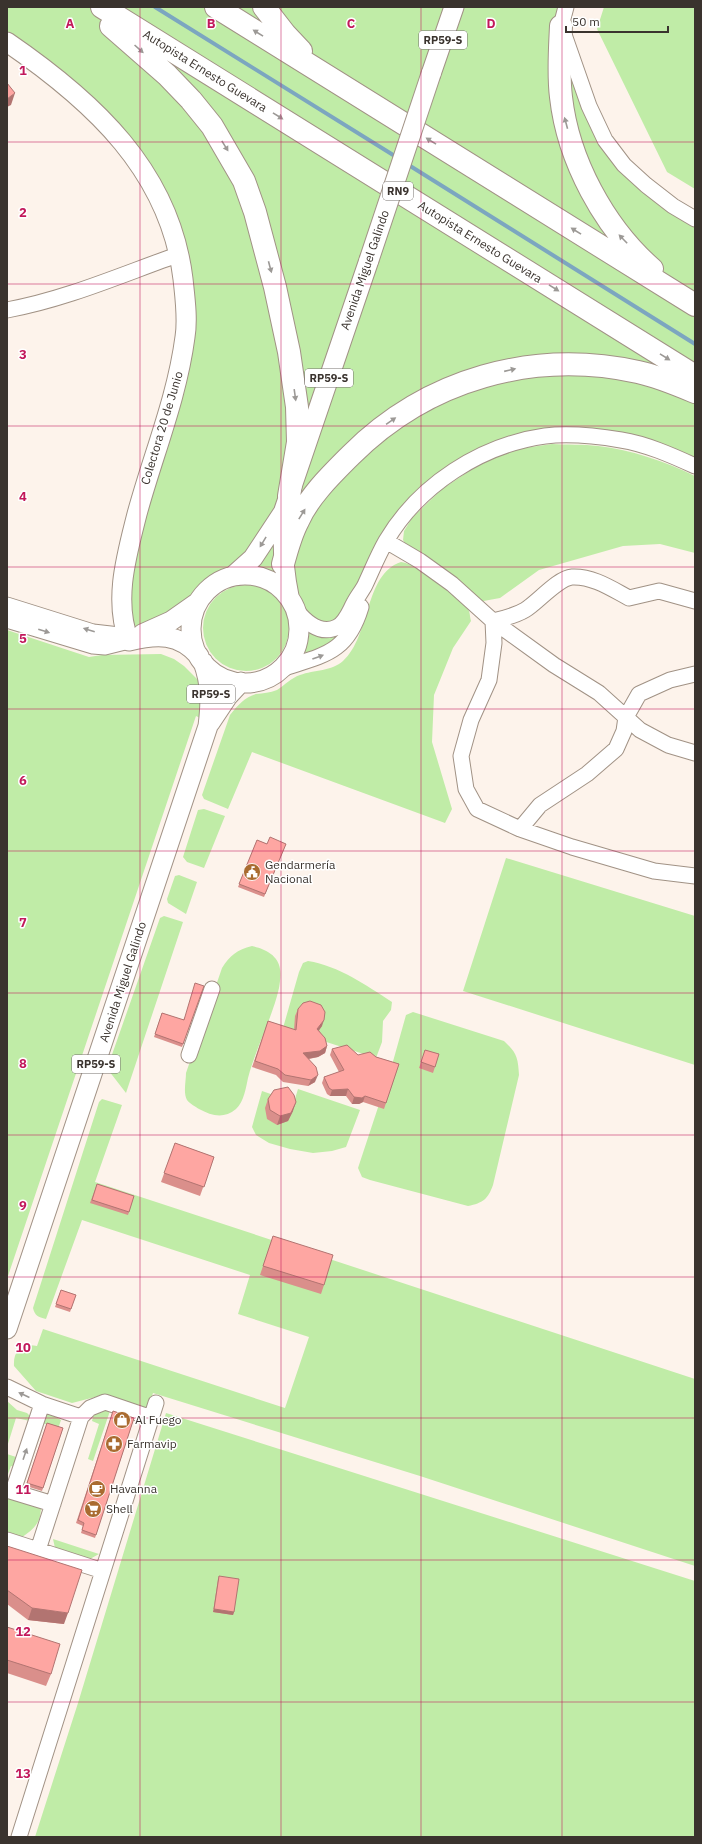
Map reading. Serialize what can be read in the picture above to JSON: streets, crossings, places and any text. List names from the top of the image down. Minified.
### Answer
{"streets":{"highway":["Autopista Ernesto Guevara","RN9"],"main road":["RP59-S","Avenida Miguel Galindo","Colectora 20 de Junio"]},"places":{"public building":["Gendarmería Nacional"],"shop":["Al Fuego"],"pharmacy":["Farmavip"],"cafe":["Havanna"],"supermarket":["Shell"]},"scale_bar":"50 m","grid":{"columns":["A","B","C","D"],"rows":["1","2","3","4","5","6","7","8","9","10","11","12","13"]}}
